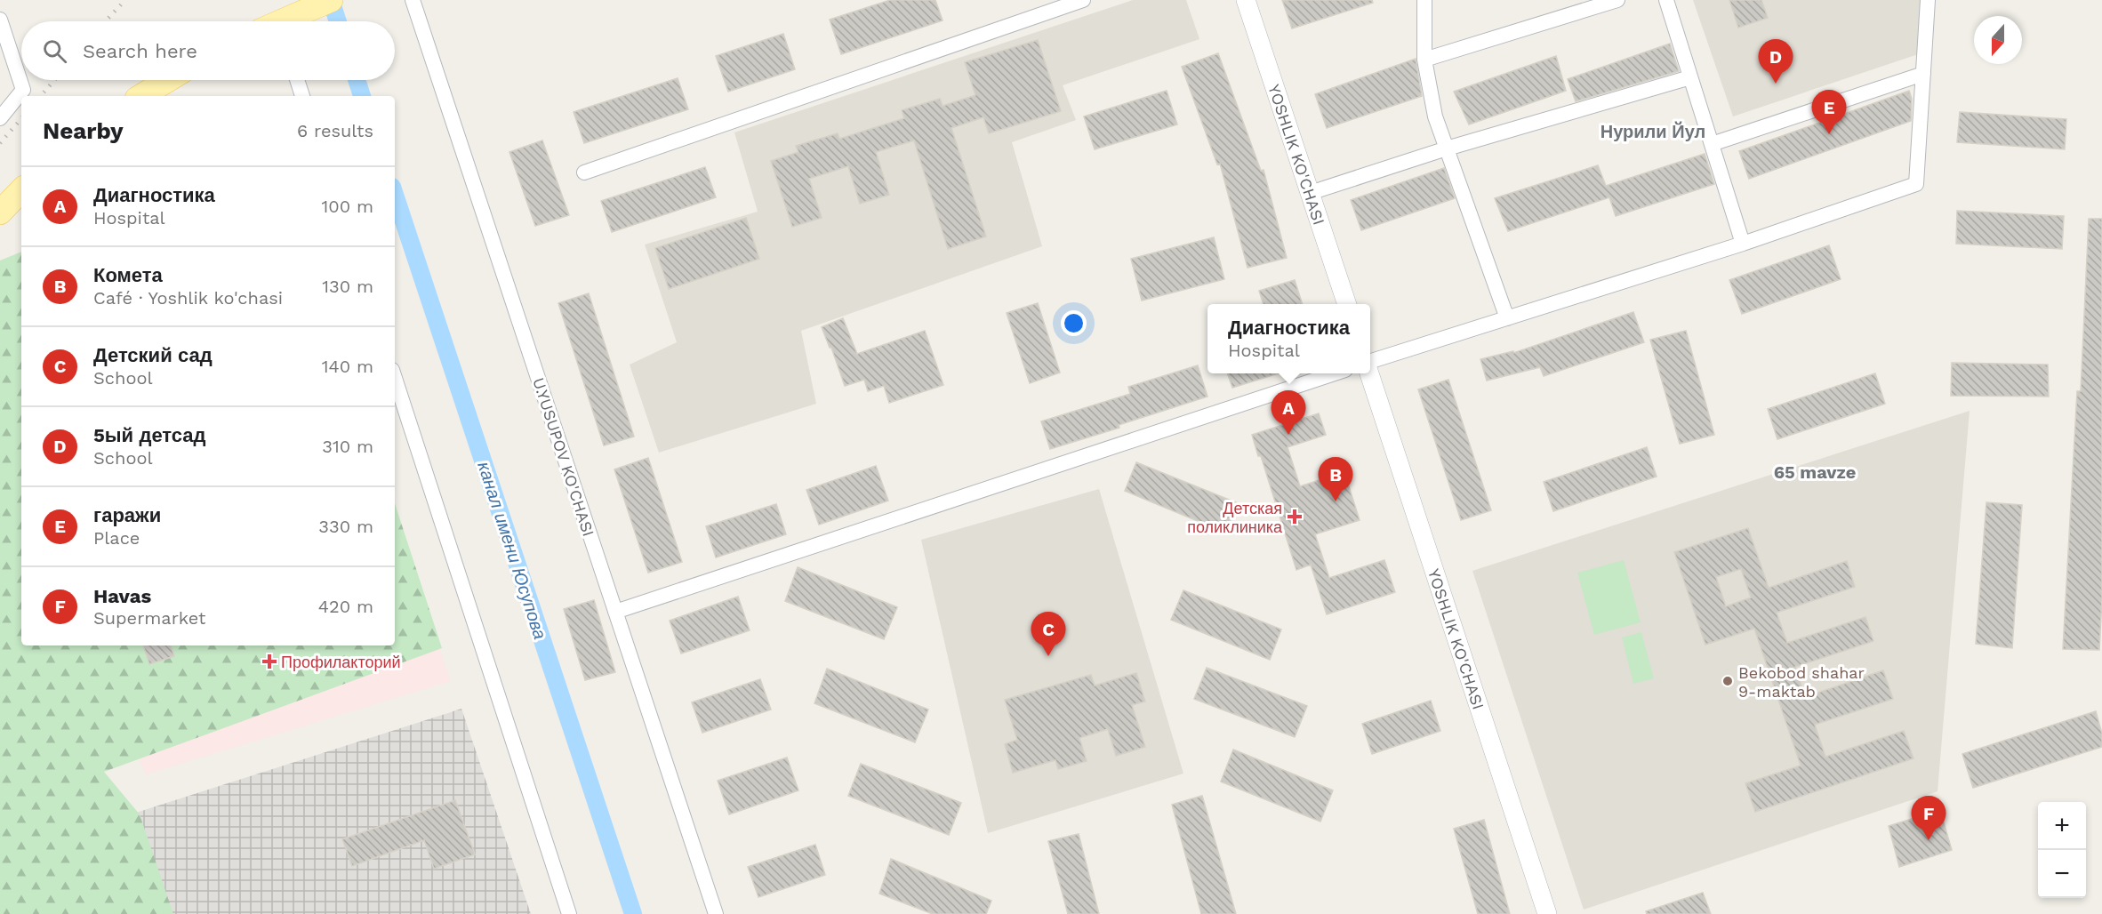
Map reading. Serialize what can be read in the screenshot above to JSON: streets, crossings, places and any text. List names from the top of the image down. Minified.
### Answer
{"streets":{"street":["YOSHLIK KO'CHASI","U.YUSUPOV KO'CHASI"]},"districts":["Нурили Йул","65 mavze"],"water":["канал имени Юсупова"],"places":{"health":["Детская поликлиника","Профилакторий"],"other":["Bekobod shahar 9-maktab"]},"north":"bottom","page":{"search":"Search here","pins":["D","E","A","B","C","F"],"heading":["Nearby","6 results"],"list":[{"mark":"A","name":"Диагностика","note":"Hospital","value":"100 m"},{"mark":"B","name":"Комета","note":"Café · Yoshlik ko'chasi","value":"130 m"},{"mark":"C","name":"Детский сад","note":"School","value":"140 m"},{"mark":"D","name":"5ый детсад","note":"School","value":"310 m"},{"mark":"E","name":"гаражи","note":"Place","value":"330 m"},{"mark":"F","name":"Havas","note":"Supermarket","value":"420 m"}],"popup":["Диагностика","Hospital"],"map_buttons":["+","−"]}}
